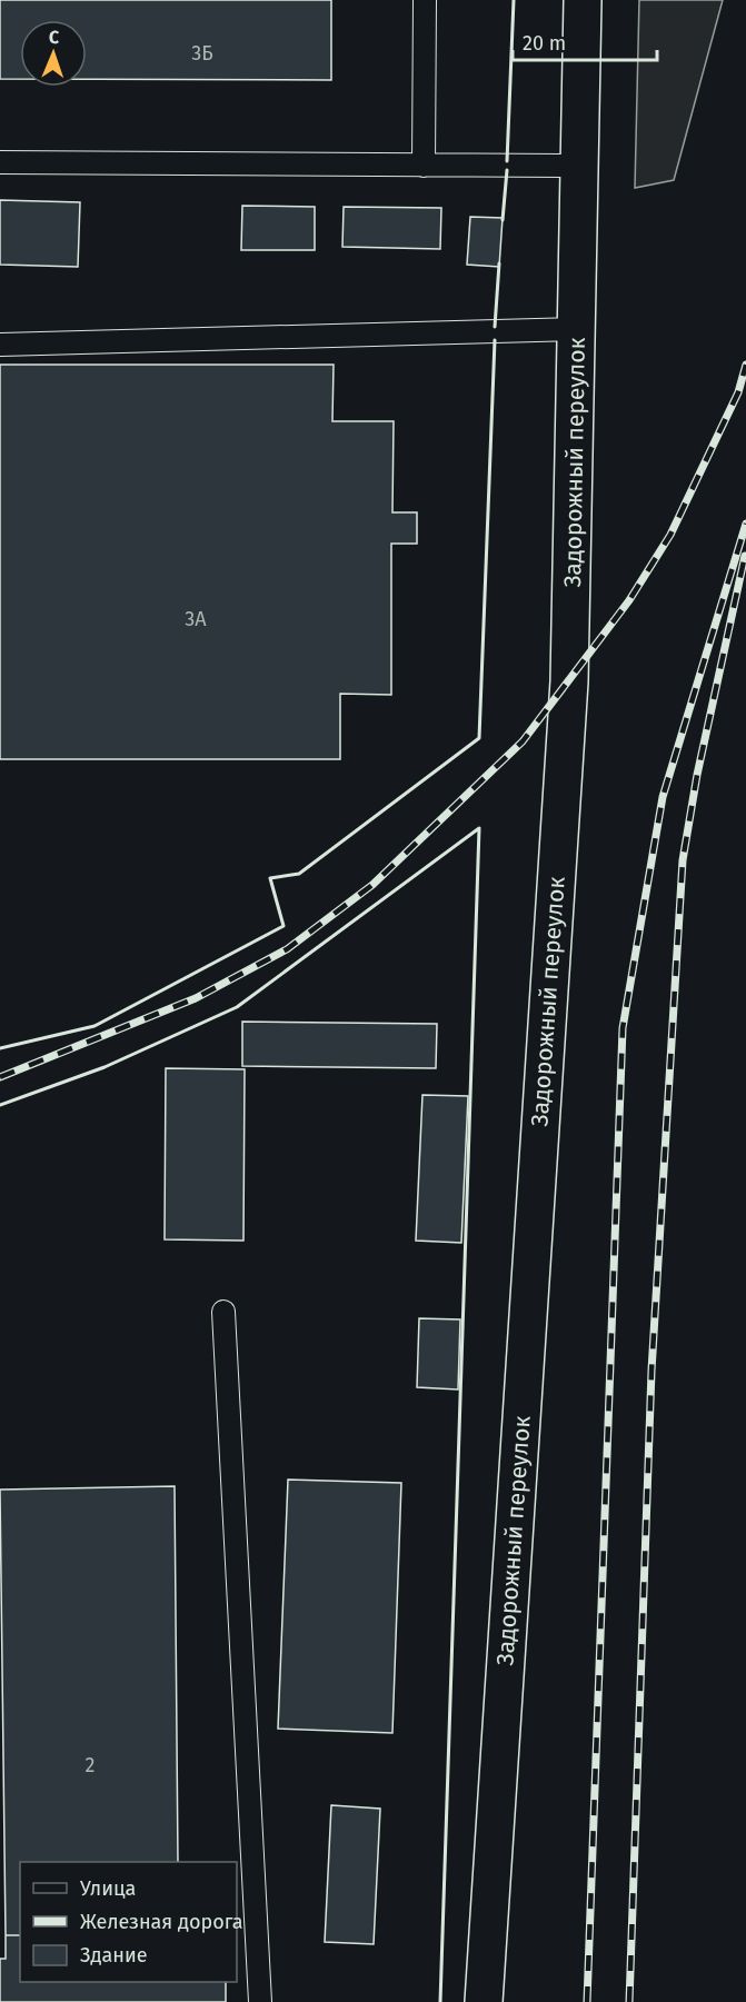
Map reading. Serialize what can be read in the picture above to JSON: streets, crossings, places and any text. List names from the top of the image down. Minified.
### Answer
{"streets":{"street":["Задорожный переулок"]},"house_numbers":["3Б","3А","2"],"legend":["Улица","Железная дорога","Здание"],"scale_bar":"20 m","north":"top"}
